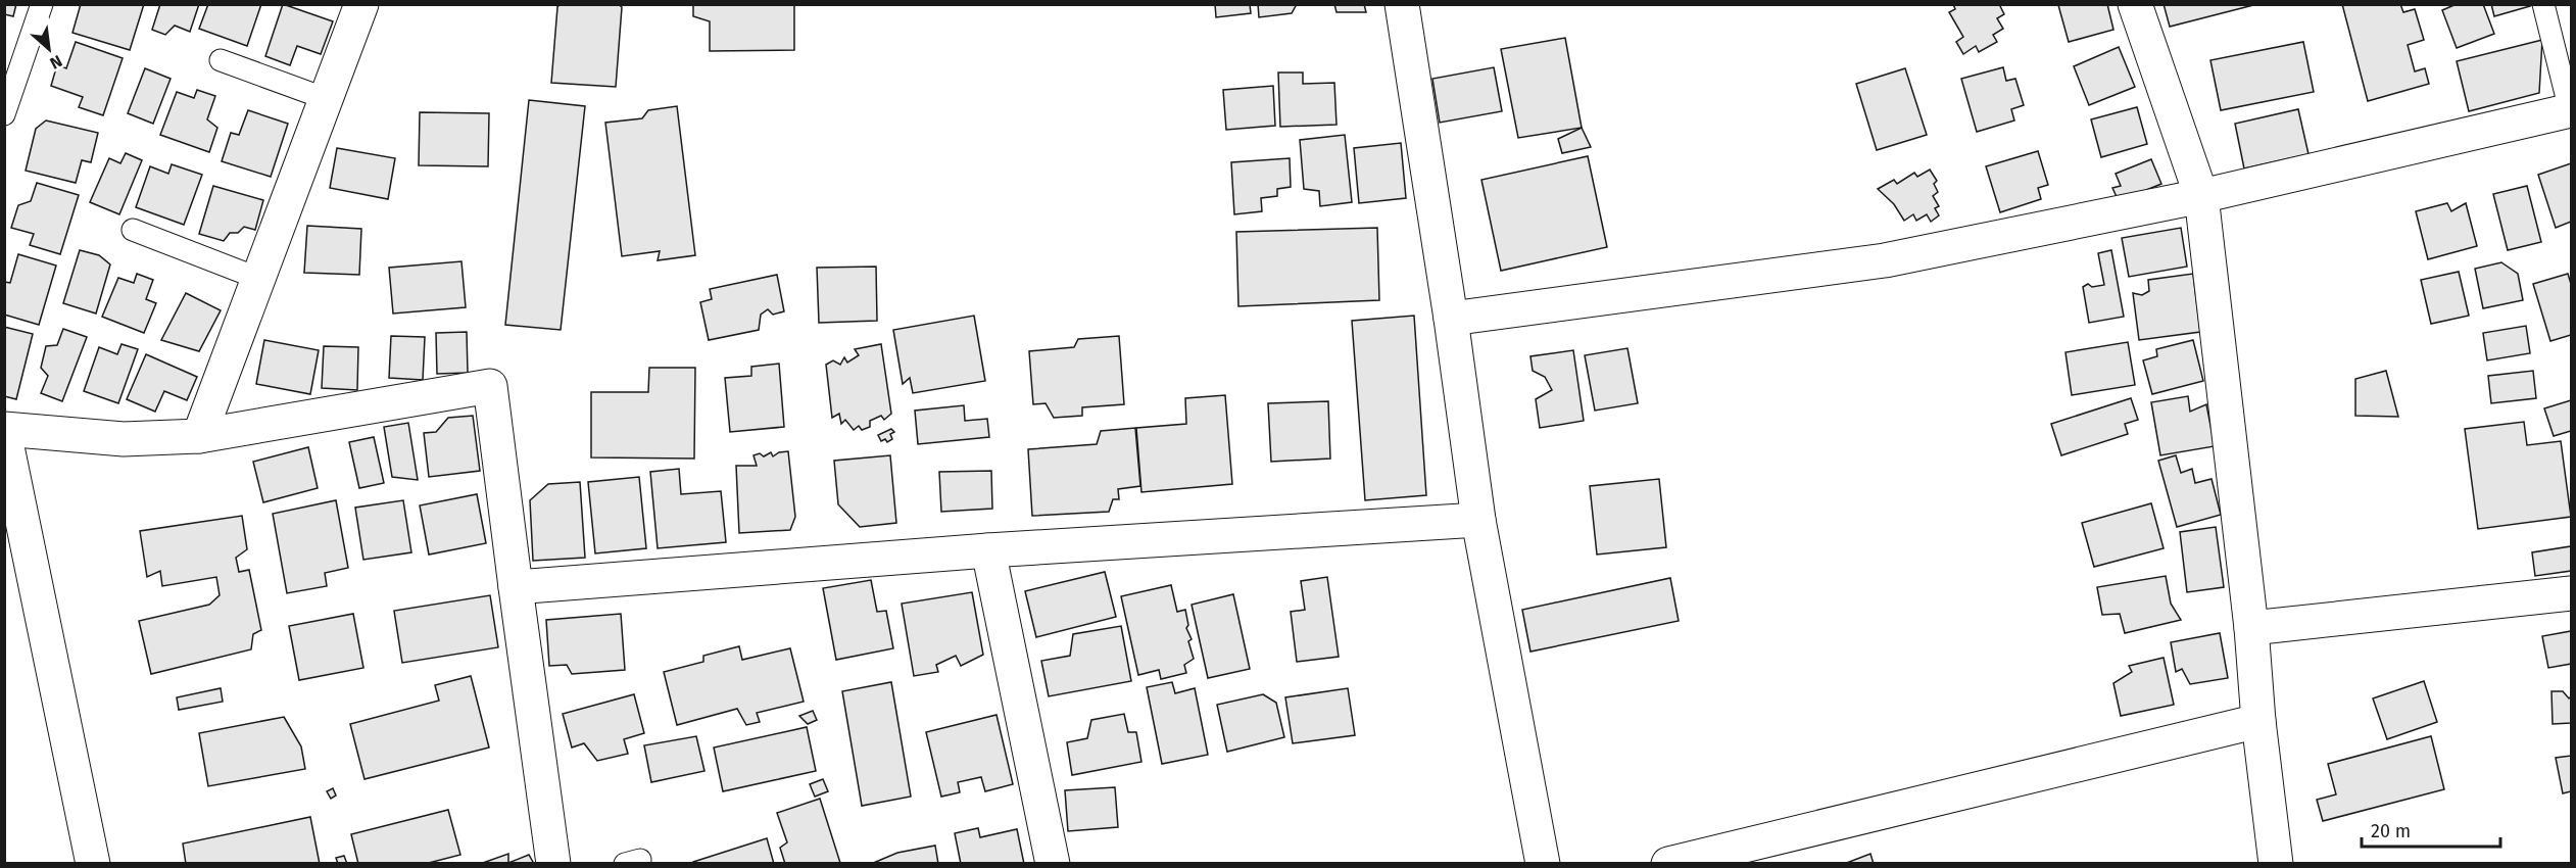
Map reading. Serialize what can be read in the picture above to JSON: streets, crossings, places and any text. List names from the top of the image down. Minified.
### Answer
{"scale_bar":"20 m","north":"bottom right"}
